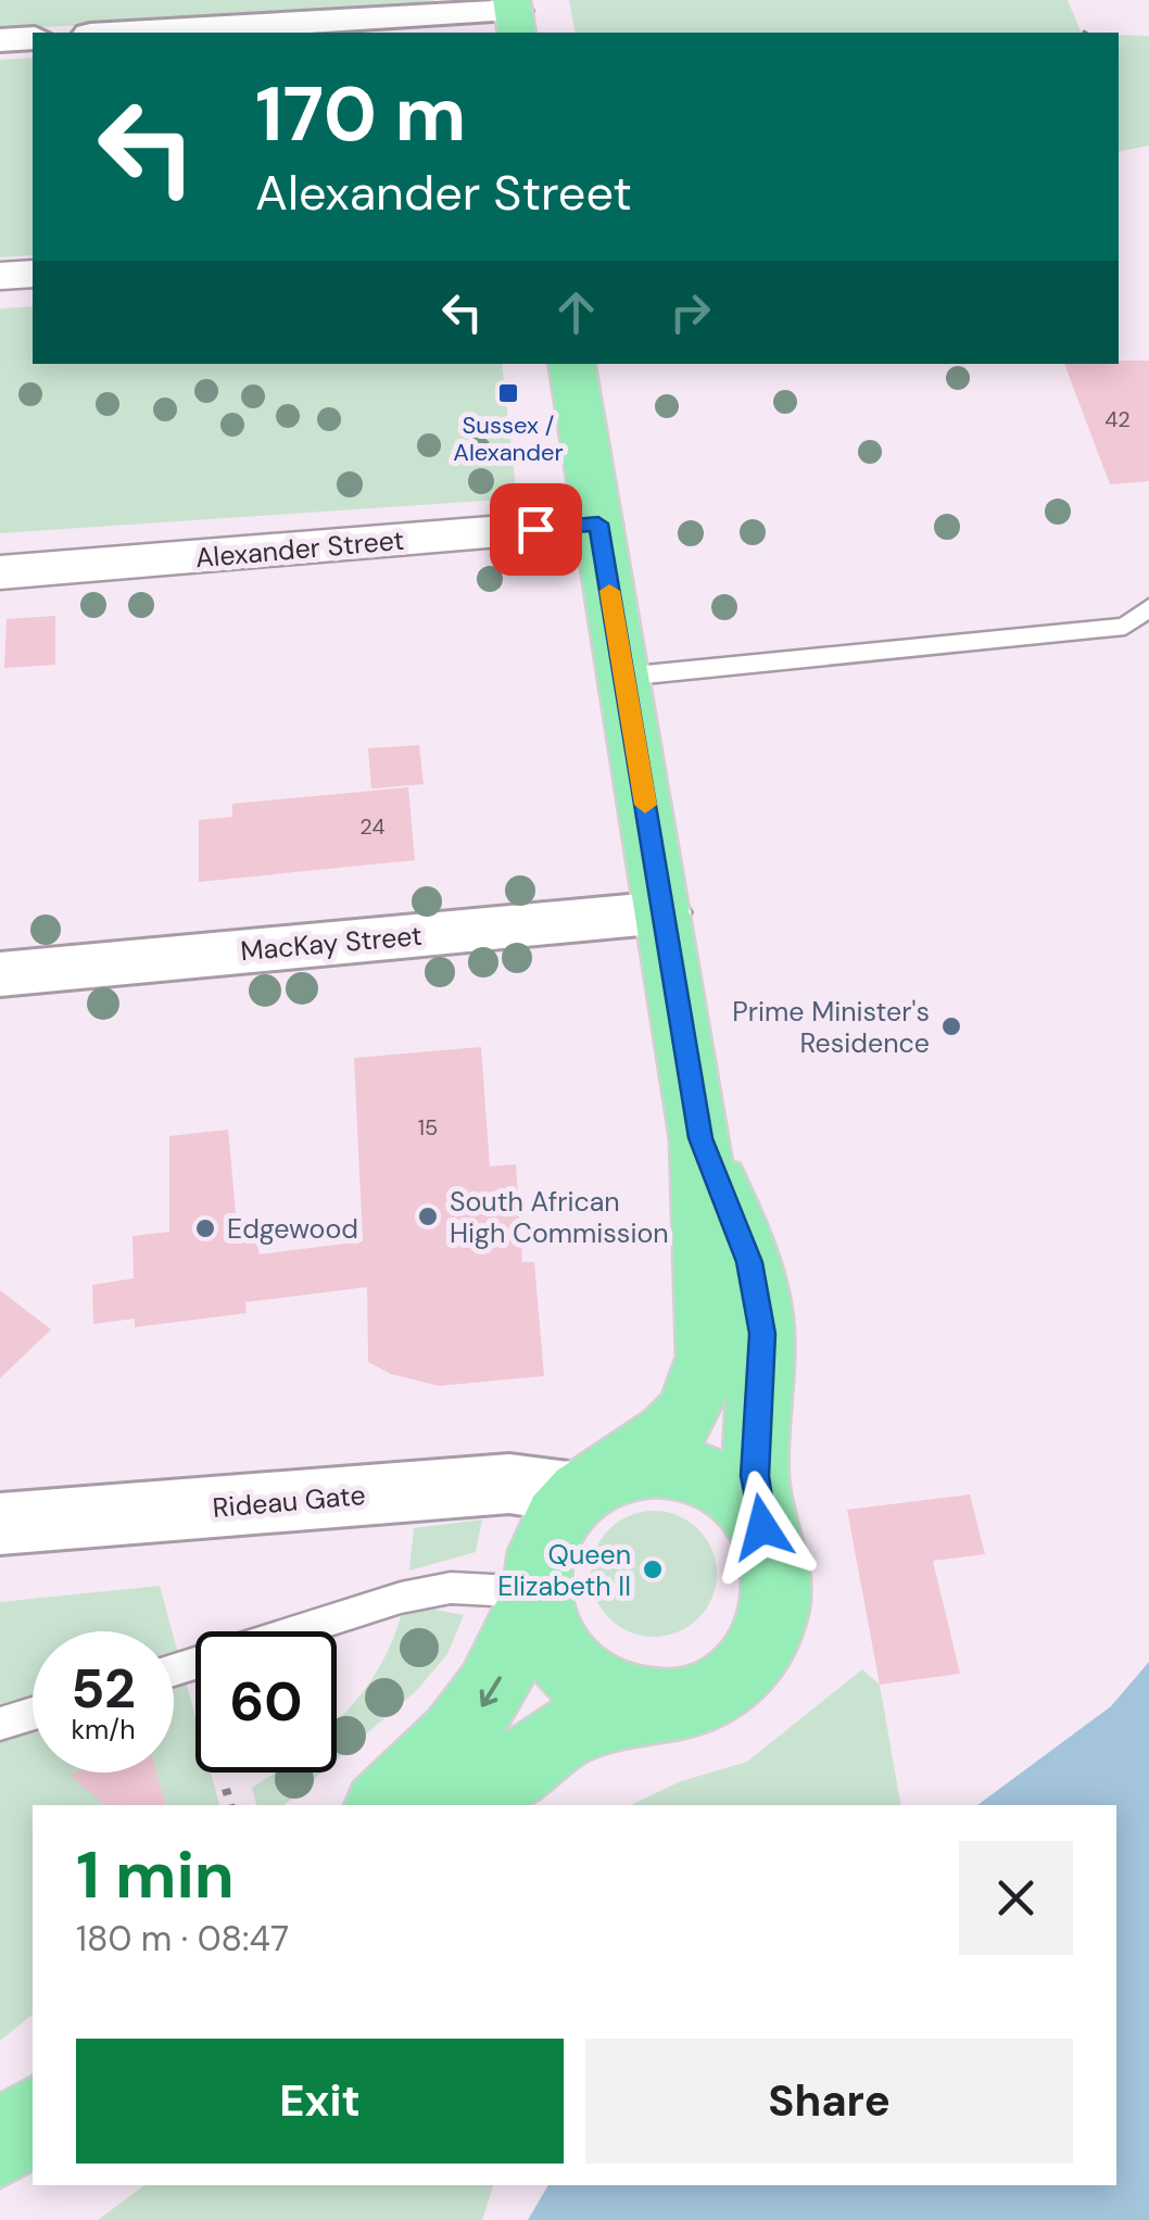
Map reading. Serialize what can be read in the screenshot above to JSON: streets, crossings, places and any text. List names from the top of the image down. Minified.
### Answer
{"streets":{"street":["Alexander Street","MacKay Street","Rideau Gate"]},"places":{"transit":["Sussex / Alexander"],"other":["Prime Minister's Residence","South African High Commission","Edgewood","Queen Elizabeth II"]},"house_numbers":["42","24","15"],"page":{"turn":["170 m","Alexander Street"],"speed":"52 km/h","limit":"60","heading":["1 min","180 m · 08:47"],"buttons":["Exit","Share"]}}
